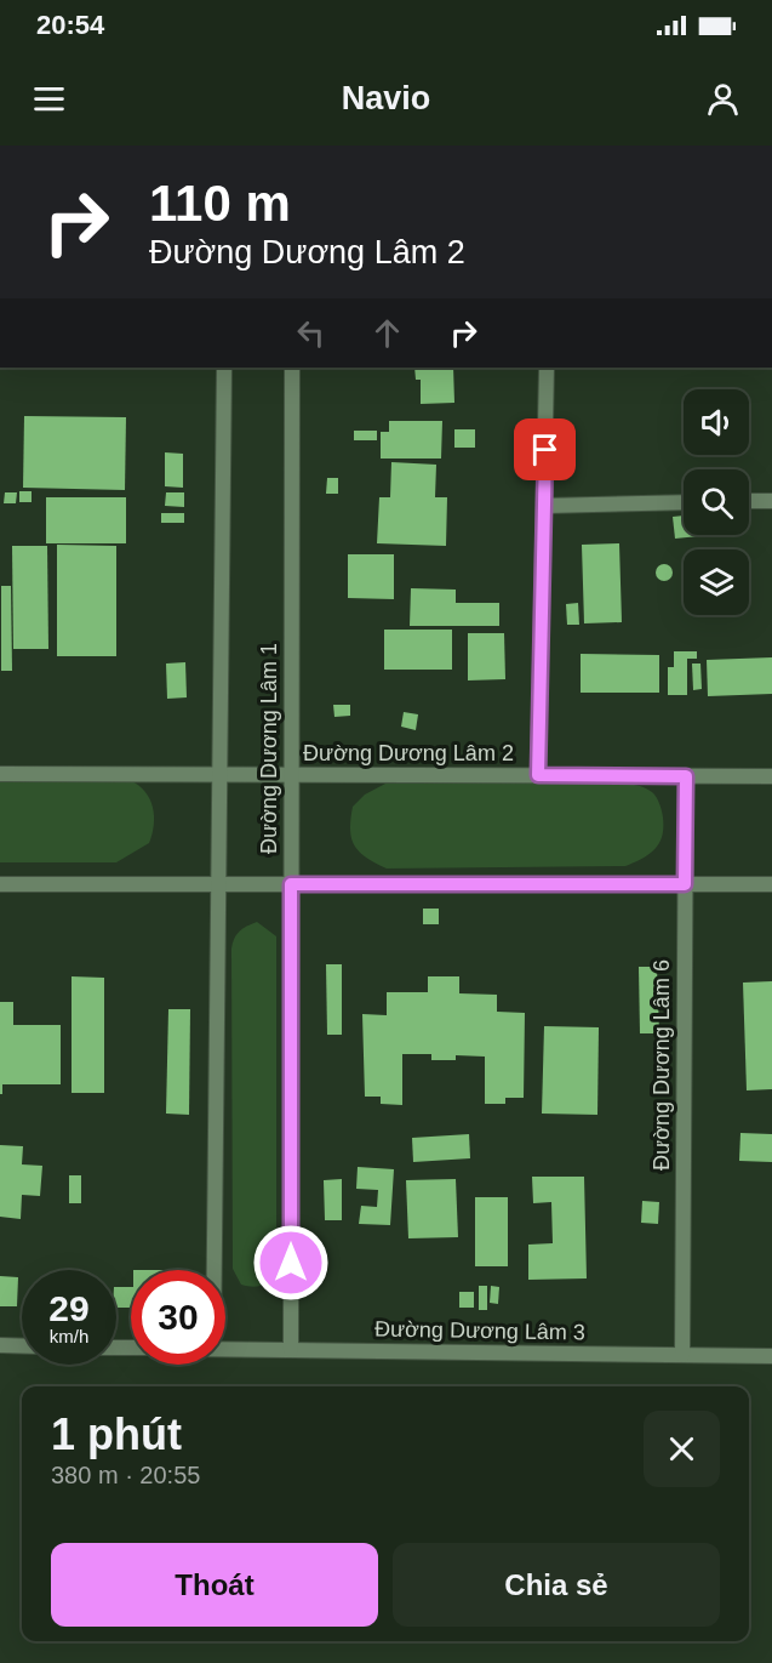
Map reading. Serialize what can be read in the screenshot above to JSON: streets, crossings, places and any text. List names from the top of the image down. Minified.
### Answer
{"streets":{"street":["Đường Dương Lâm 1","Đường Dương Lâm 2","Đường Dương Lâm 6","Đường Dương Lâm 3"]},"crossings":[["Đường Dương Lâm 1","Đường Dương Lâm 2"],["Đường Dương Lâm 1","Đường Dương Lâm 3"],["Đường Dương Lâm 2","Đường Dương Lâm 6"],["Đường Dương Lâm 6","Đường Dương Lâm 3"]],"page":{"status":"20:54","header":"Navio","turn":["110 m","Đường Dương Lâm 2"],"speed":"29 km/h","limit":"30","heading":["1 phút","380 m · 20:55"],"buttons":["Thoát","Chia sẻ"]}}
